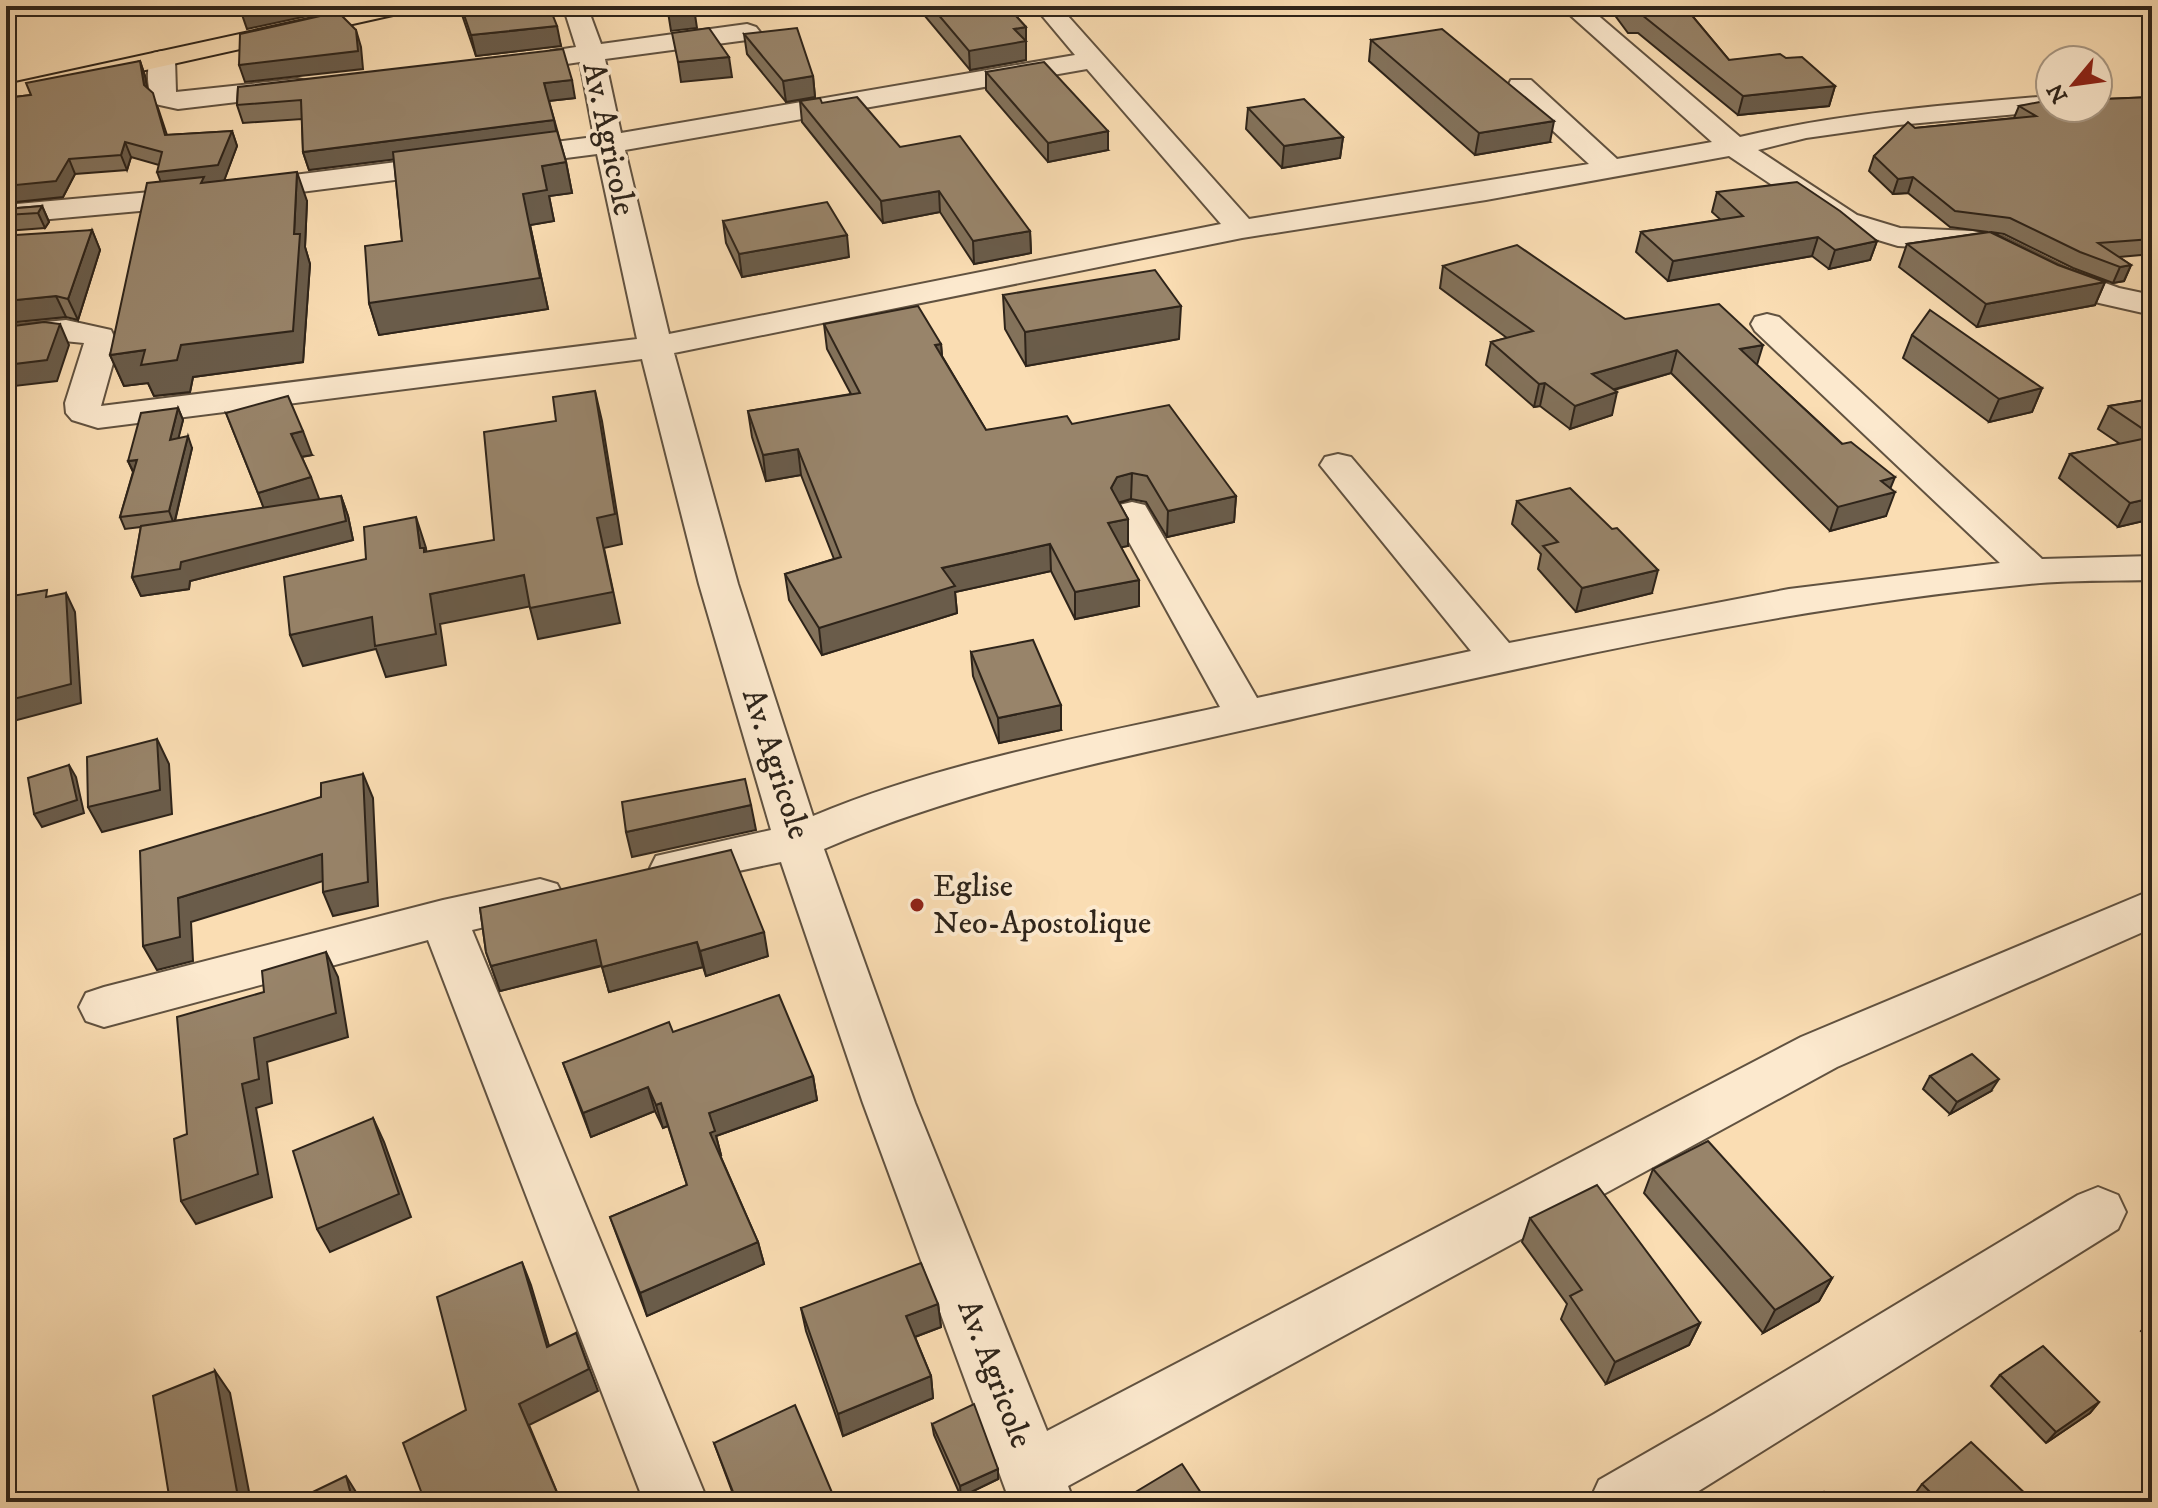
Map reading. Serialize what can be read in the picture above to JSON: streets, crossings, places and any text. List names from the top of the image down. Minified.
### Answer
{"streets":{"street":["Av. Agricole"]},"places":["Eglise Neo-Apostolique"],"north":"bottom left"}
